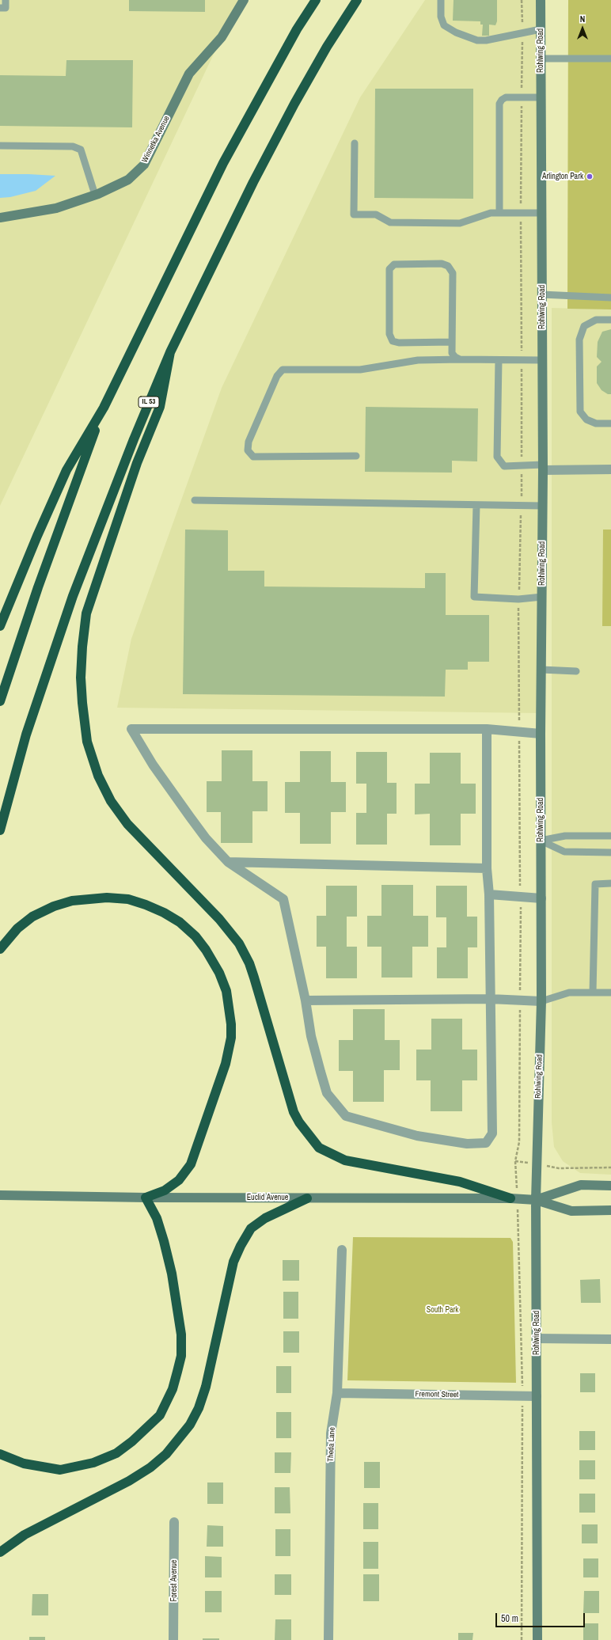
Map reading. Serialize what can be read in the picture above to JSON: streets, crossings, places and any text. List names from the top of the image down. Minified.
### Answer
{"streets":{"highway":["IL 53"],"main road":["Rohlwing Road","Winnetka Avenue","Euclid Avenue"],"street":["Fremont Street","Theda Lane","Forest Avenue"]},"crossings":[["Rohlwing Road","Euclid Avenue"],["Rohlwing Road","Fremont Street"],["Fremont Street","Theda Lane"]],"parks":["South Park"],"places":["Arlington Park"],"scale_bar":"50 m","north":"top"}
